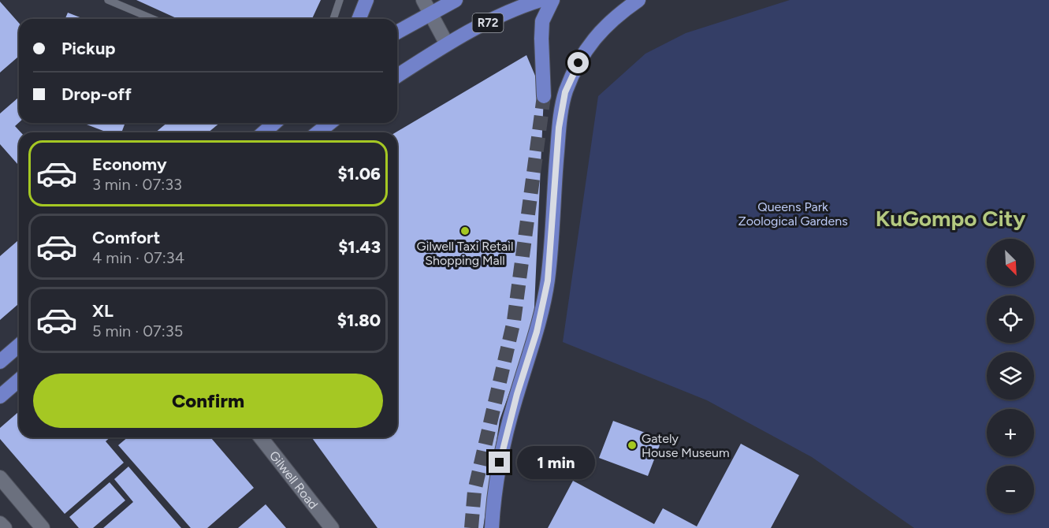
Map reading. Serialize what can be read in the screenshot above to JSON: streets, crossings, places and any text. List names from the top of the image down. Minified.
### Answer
{"streets":{"main road":["R72"],"street":["Gilwell Road"]},"districts":["KuGompo City"],"parks":["Queens Park Zoological Gardens"],"places":["Gilwell Taxi Retail Shopping Mall","Gately House Museum"],"north":"bottom right","page":{"banner":["Pickup","Drop-off"],"list":[{"name":"Economy","note":"3 min · 07:33","value":"$1.06"},{"name":"Comfort","note":"4 min · 07:34","value":"$1.43"},{"name":"XL","note":"5 min · 07:35","value":"$1.80"}],"map_buttons":["+","−"],"buttons":"Confirm","bubble":"1 min"}}
